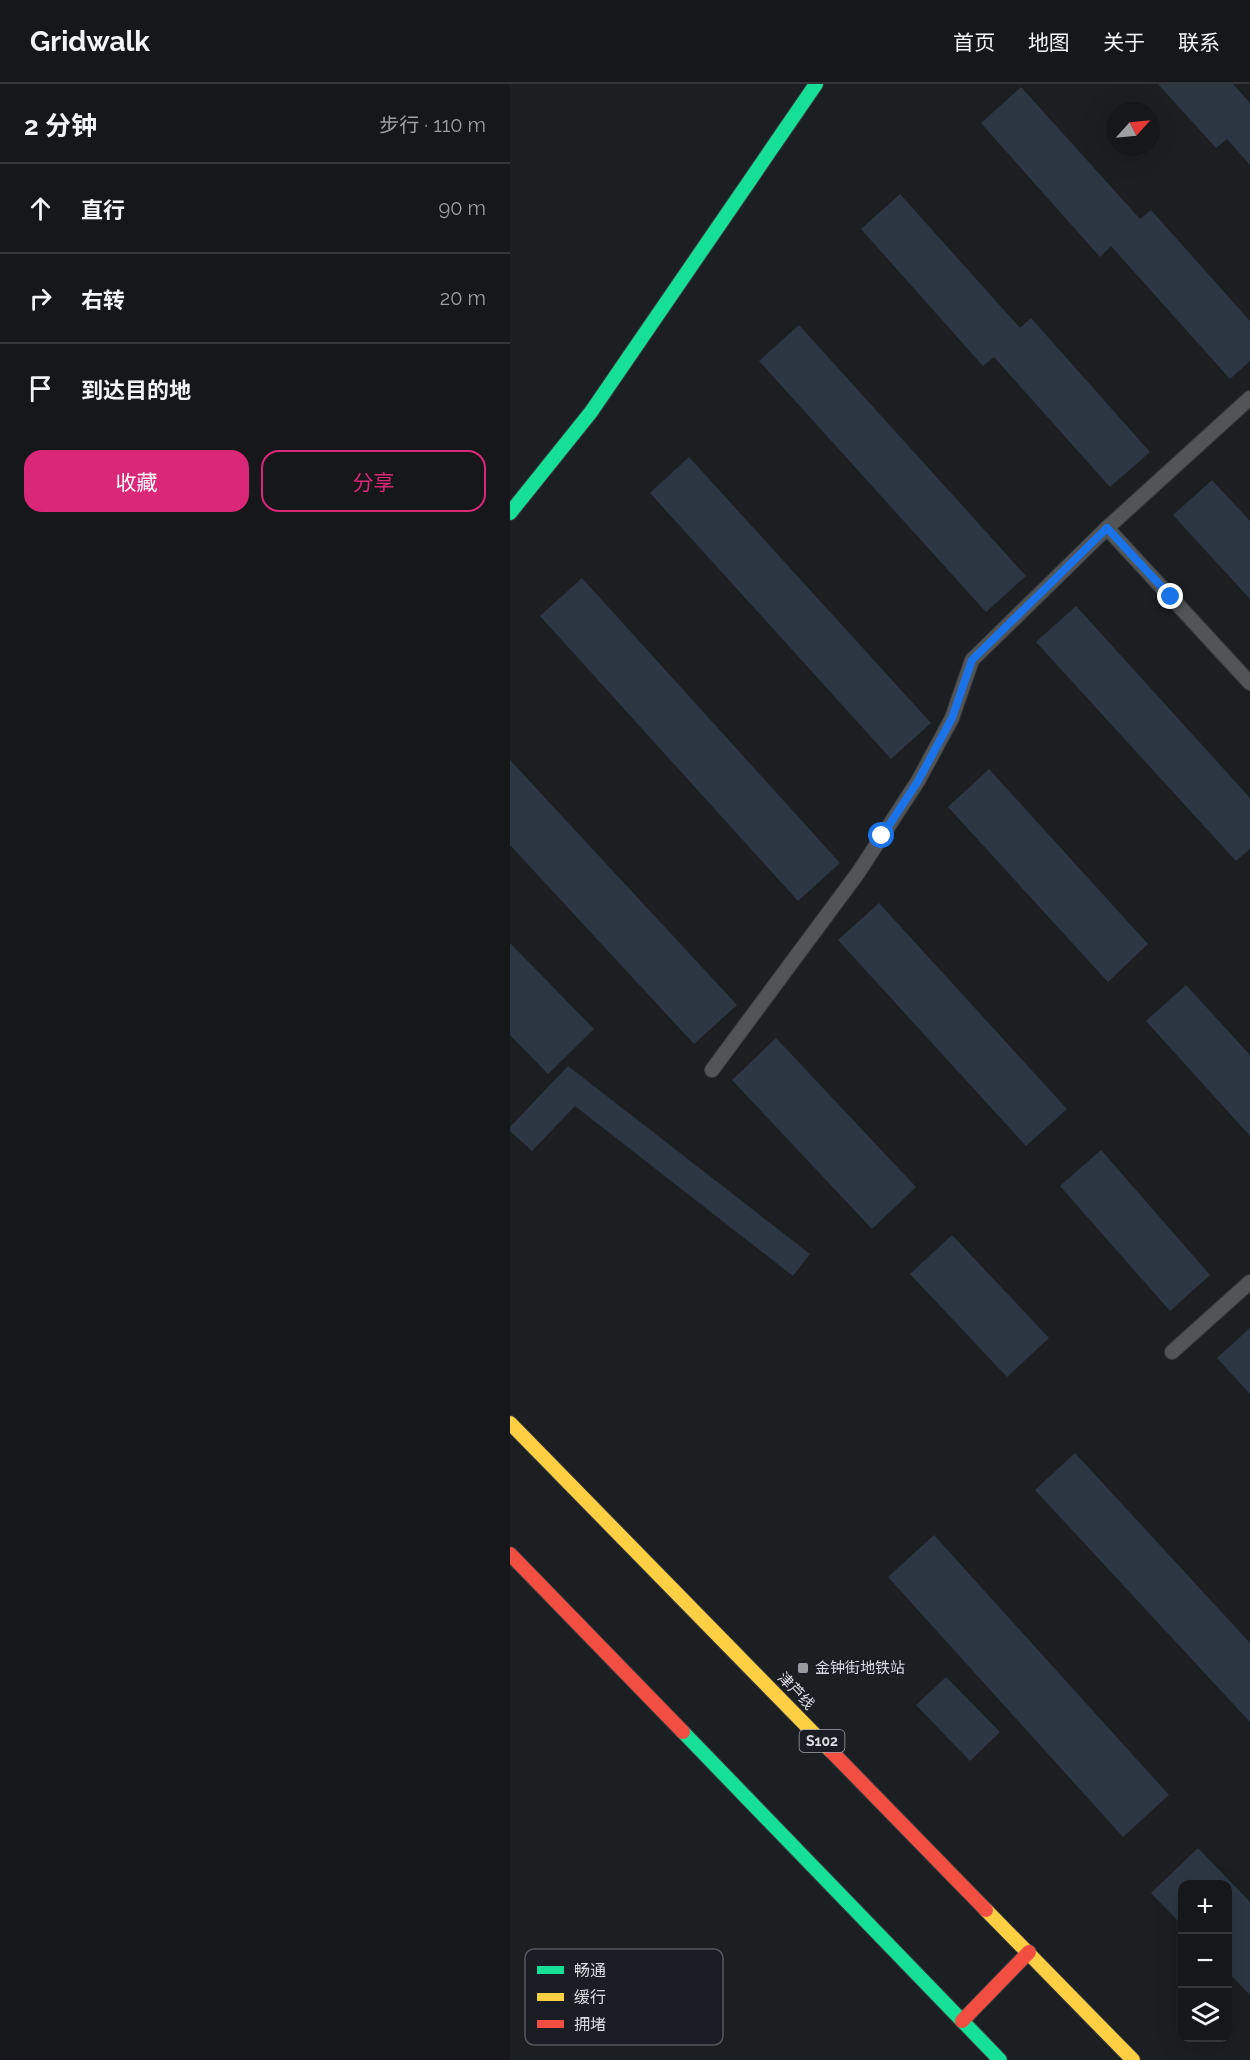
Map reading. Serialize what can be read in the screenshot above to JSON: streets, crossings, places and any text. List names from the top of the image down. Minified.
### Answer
{"streets":{"main road":["津芦线","S102"]},"places":{"transit":["金钟街地铁站"]},"legend":["畅通","缓行","拥堵"],"north":"top right","page":{"header":"Gridwalk","nav":["首页","地图","关于","联系"],"heading":["2 分钟","步行 · 110 m"],"list":[["直行","90 m"],["右转","20 m"],"到达目的地"],"buttons":["收藏","分享"],"map_buttons":["+","−"]}}
